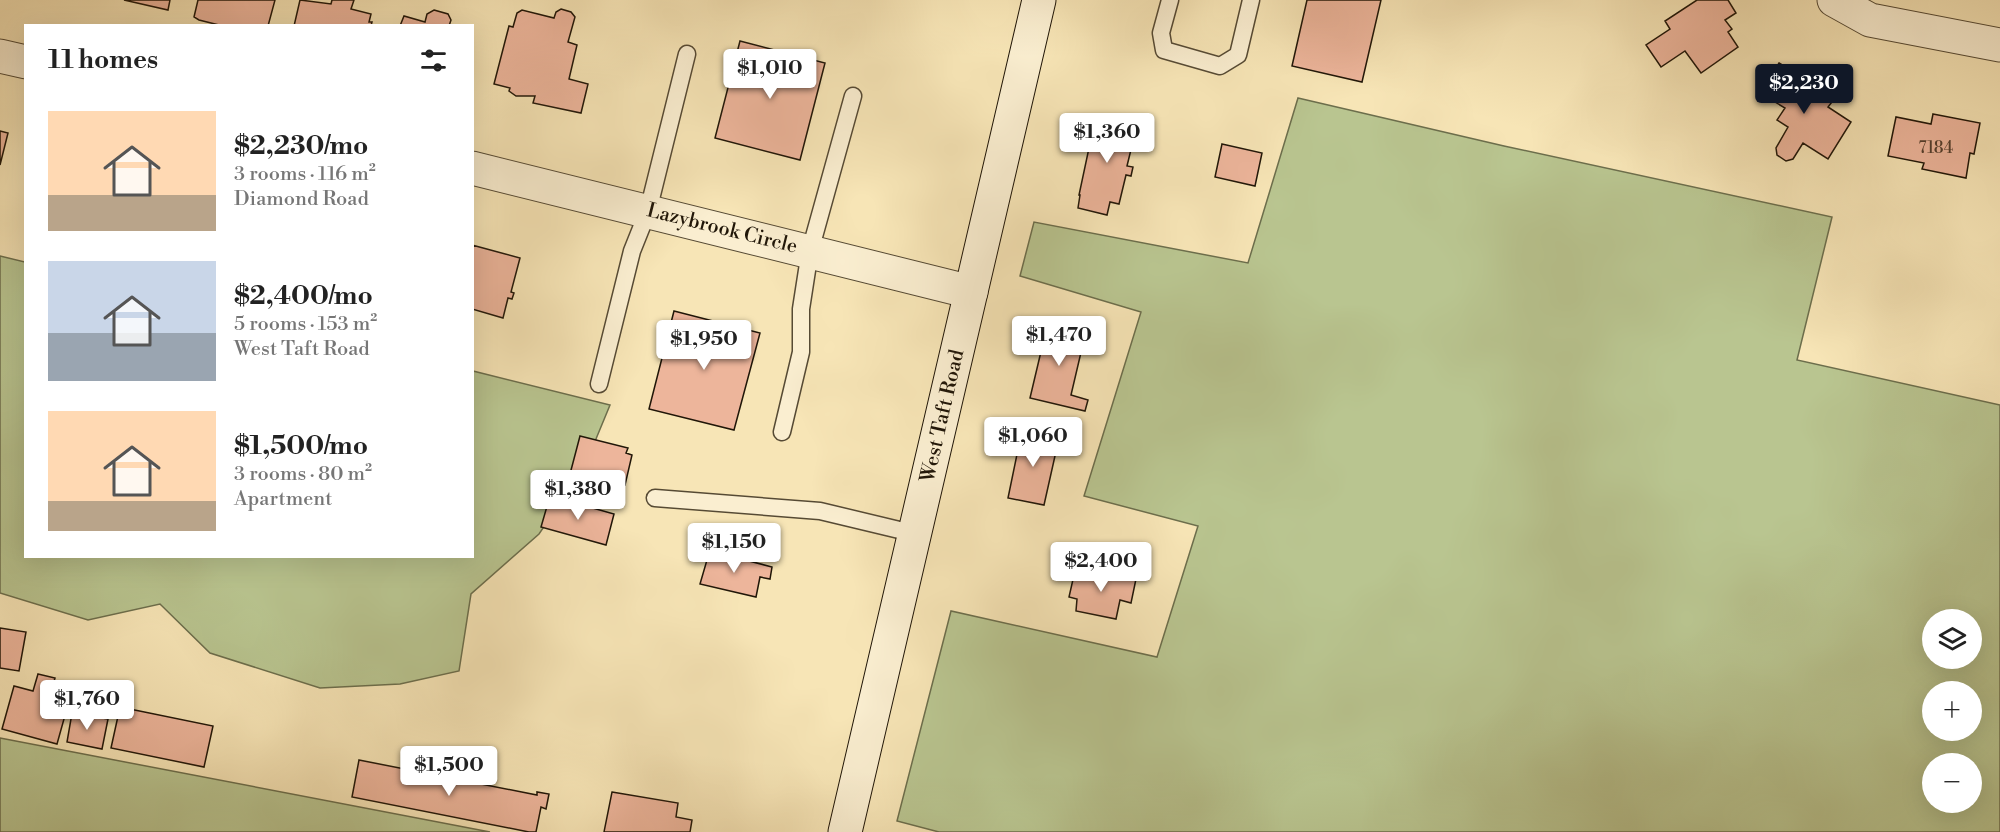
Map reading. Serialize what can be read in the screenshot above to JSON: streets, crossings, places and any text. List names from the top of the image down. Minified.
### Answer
{"streets":{"main road":["Lazybrook Circle","West Taft Road"]},"crossings":[["Lazybrook Circle","West Taft Road"]],"house_numbers":["7184"],"page":{"heading":"11 homes","price":["$1,010","$2,230","$1,360","$1,470","$1,950","$1,060","$1,380","$1,150","$2,400","$1,760","$1,500"],"list":[{"name":"$2,230/mo","note":"3 rooms · 116 m² · Diamond Road"},{"name":"$2,400/mo","note":"5 rooms · 153 m² · West Taft Road"},{"name":"$1,500/mo","note":"3 rooms · 80 m² · Apartment"}],"map_buttons":["+","−"]}}
